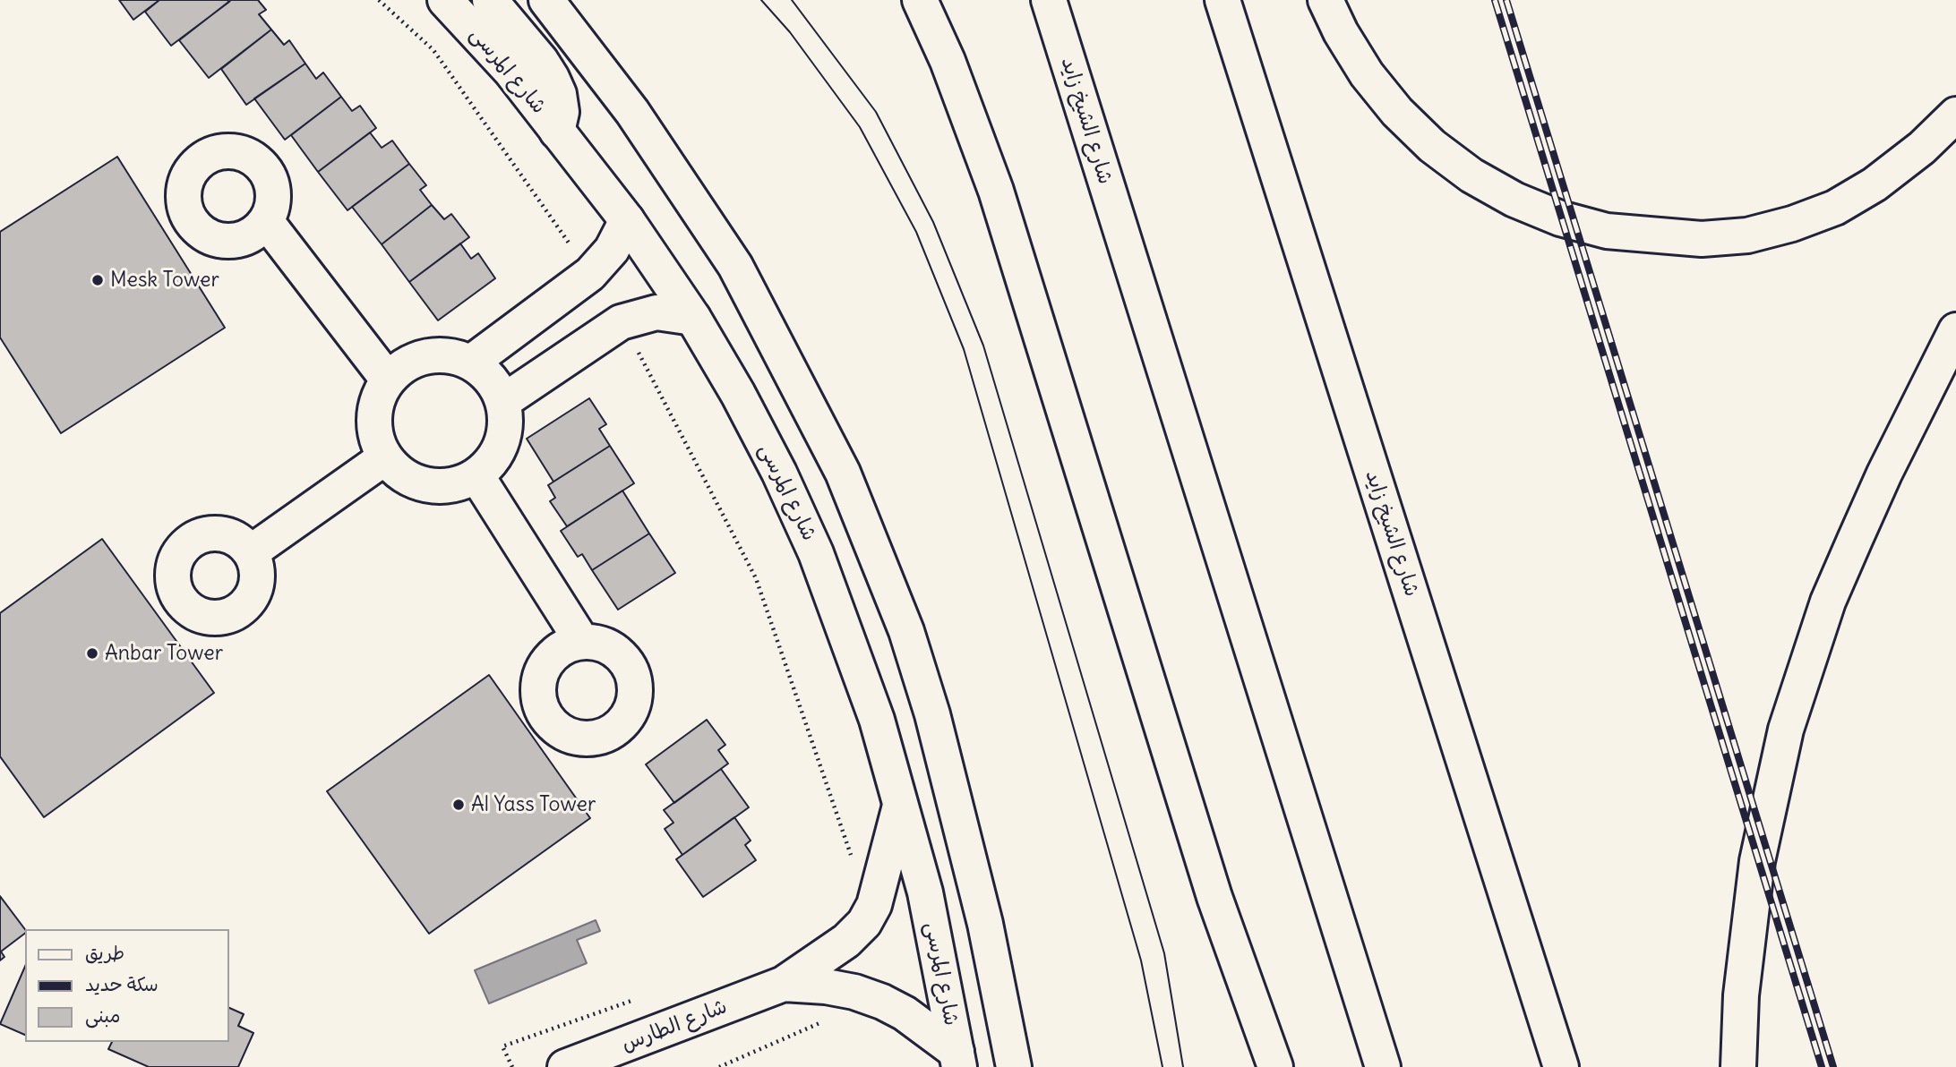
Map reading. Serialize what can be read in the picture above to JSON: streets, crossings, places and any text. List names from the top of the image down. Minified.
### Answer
{"streets":{"main road":["شارع المرسى","شارع الشيخ زايد","شارع الطارس"]},"crossings":[["شارع المرسى","شارع الطارس"]],"places":["Mesk Tower","Anbar Tower","Al Yass Tower"],"legend":["طريق","سكة حديد","مبنى"]}
